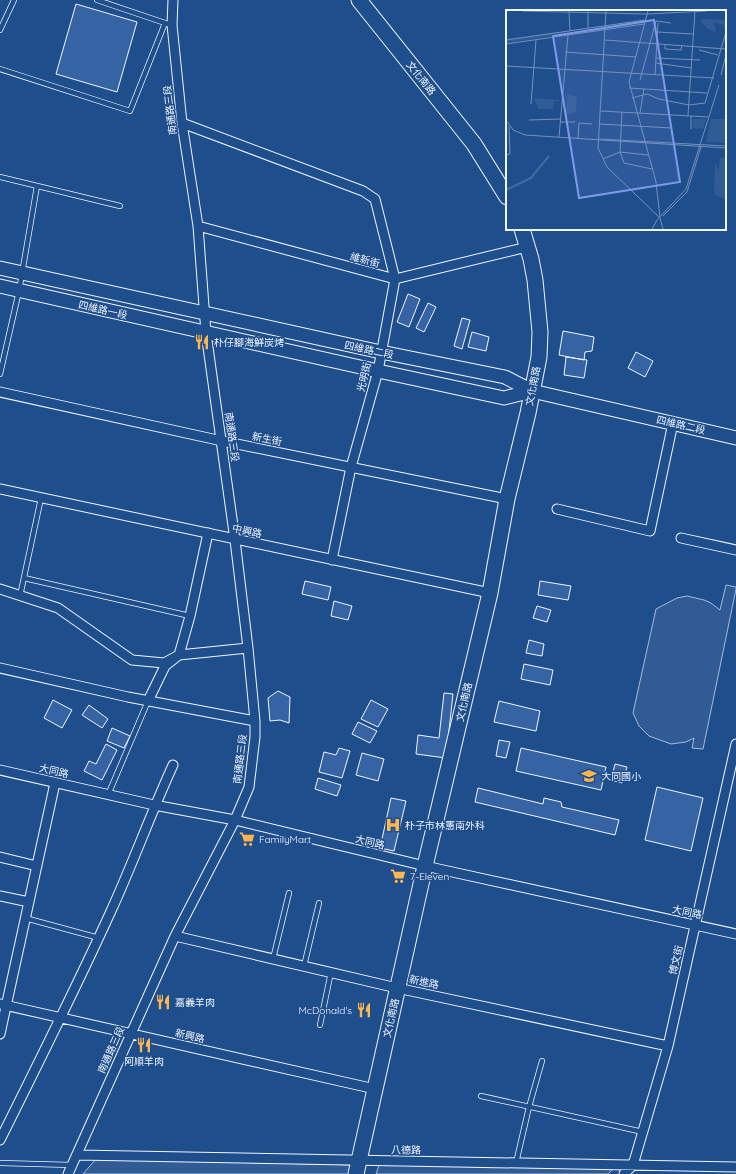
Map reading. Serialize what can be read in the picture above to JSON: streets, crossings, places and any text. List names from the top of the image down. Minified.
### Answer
{"streets":{"main road":["文化南路"],"street":["南通路三段","維新街","四維路一段","四維路二段","光明街","新生街","中興路","大同路","博文街","新進路","新興路","八德路"]},"crossings":[["文化南路","維新街"],["文化南路","四維路二段"],["文化南路","新生街"],["文化南路","中興路"],["文化南路","大同路"],["文化南路","新進路"],["文化南路","新興路"],["文化南路","八德路"],["南通路三段","維新街"],["南通路三段","四維路一段"],["南通路三段","四維路二段"],["南通路三段","光明街"],["南通路三段","新生街"],["南通路三段","中興路"],["南通路三段","大同路"],["南通路三段","新進路"],["南通路三段","新興路"],["南通路三段","八德路"],["維新街","光明街"],["四維路一段","四維路二段"],["四維路二段","光明街"],["光明街","新生街"],["光明街","中興路"],["大同路","博文街"],["博文街","新進路"],["博文街","八德路"]],"places":{"restaurant":["朴仔腳海鮮炭烤","嘉義羊肉","McDonald's","阿順羊肉"],"school or university":["大同國小"],"hospital":["朴子市林憲南外科"],"supermarket":["FamilyMart","7-Eleven"]}}
